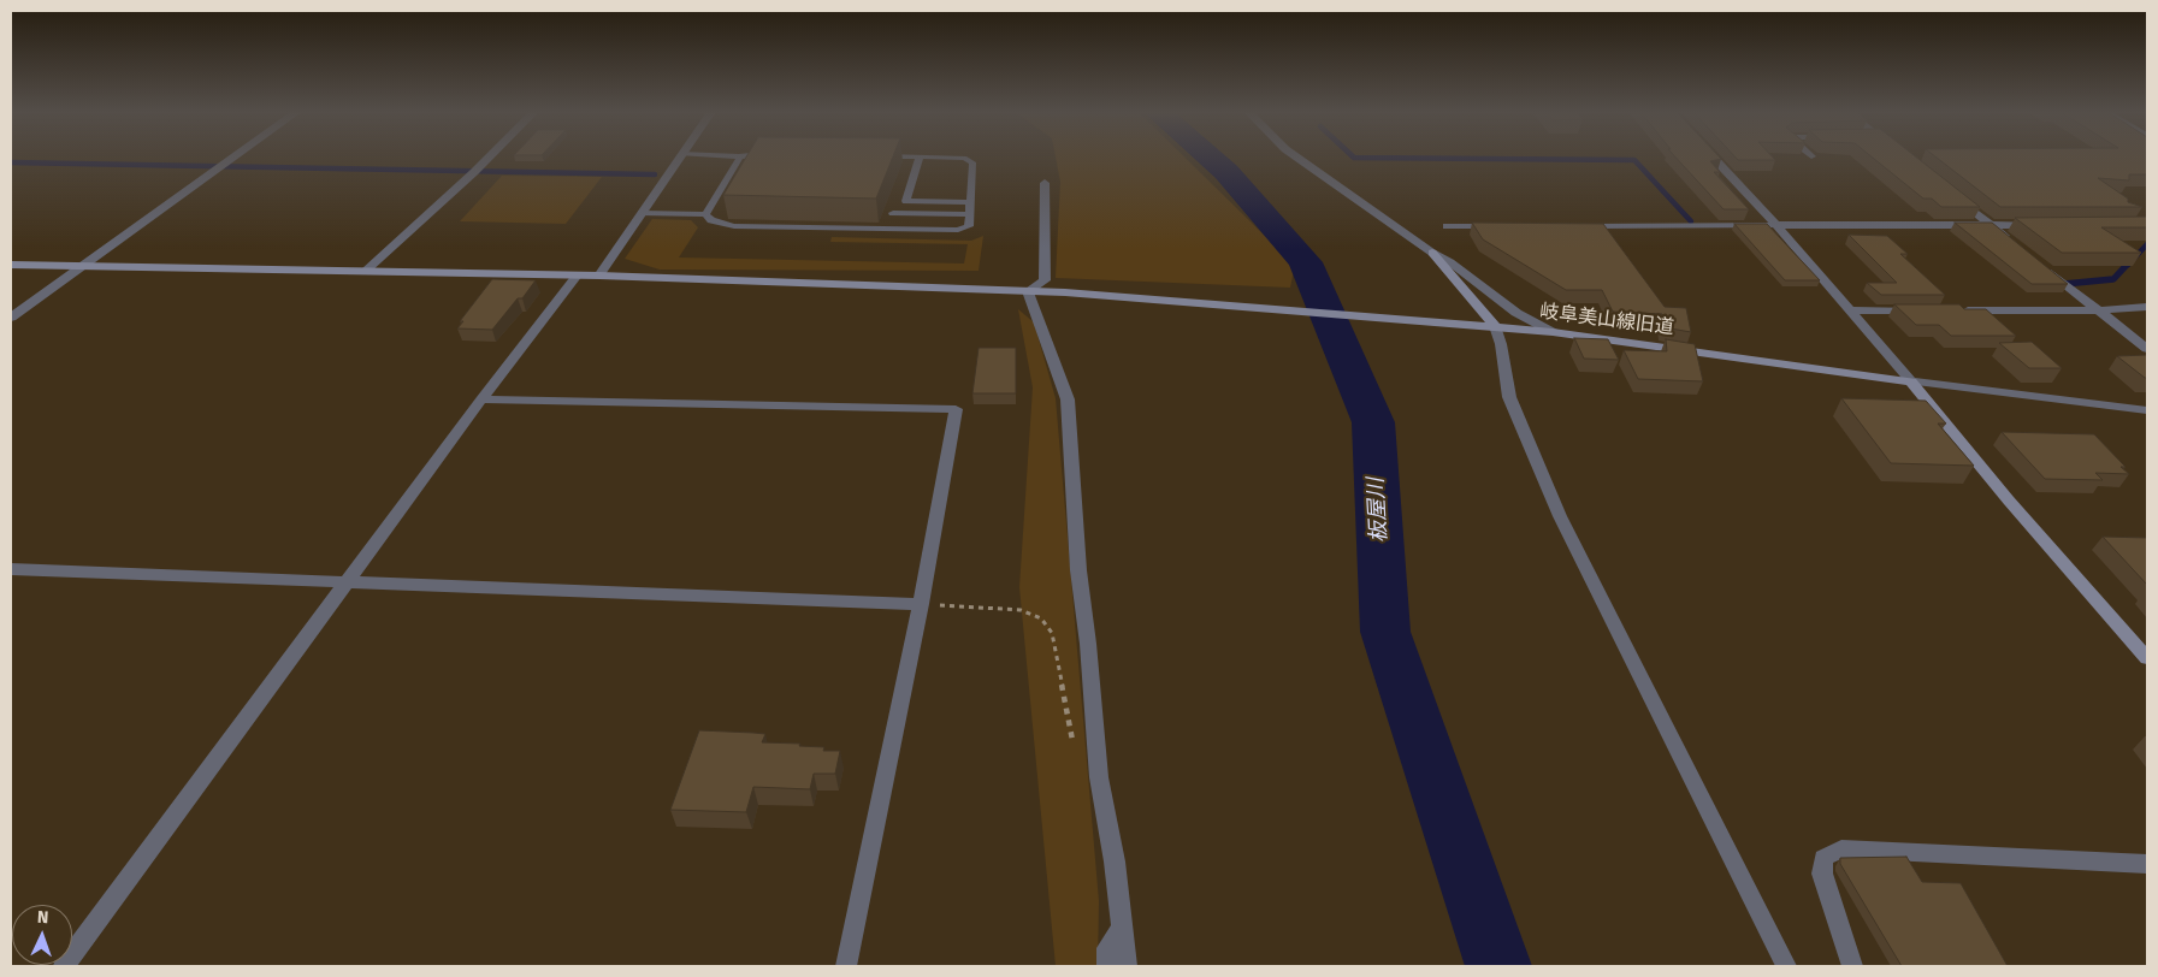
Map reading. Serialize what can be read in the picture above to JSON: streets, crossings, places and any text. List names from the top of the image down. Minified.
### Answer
{"streets":{"street":["岐阜美山線旧道"]},"water":["板屋川"],"north":"top"}
